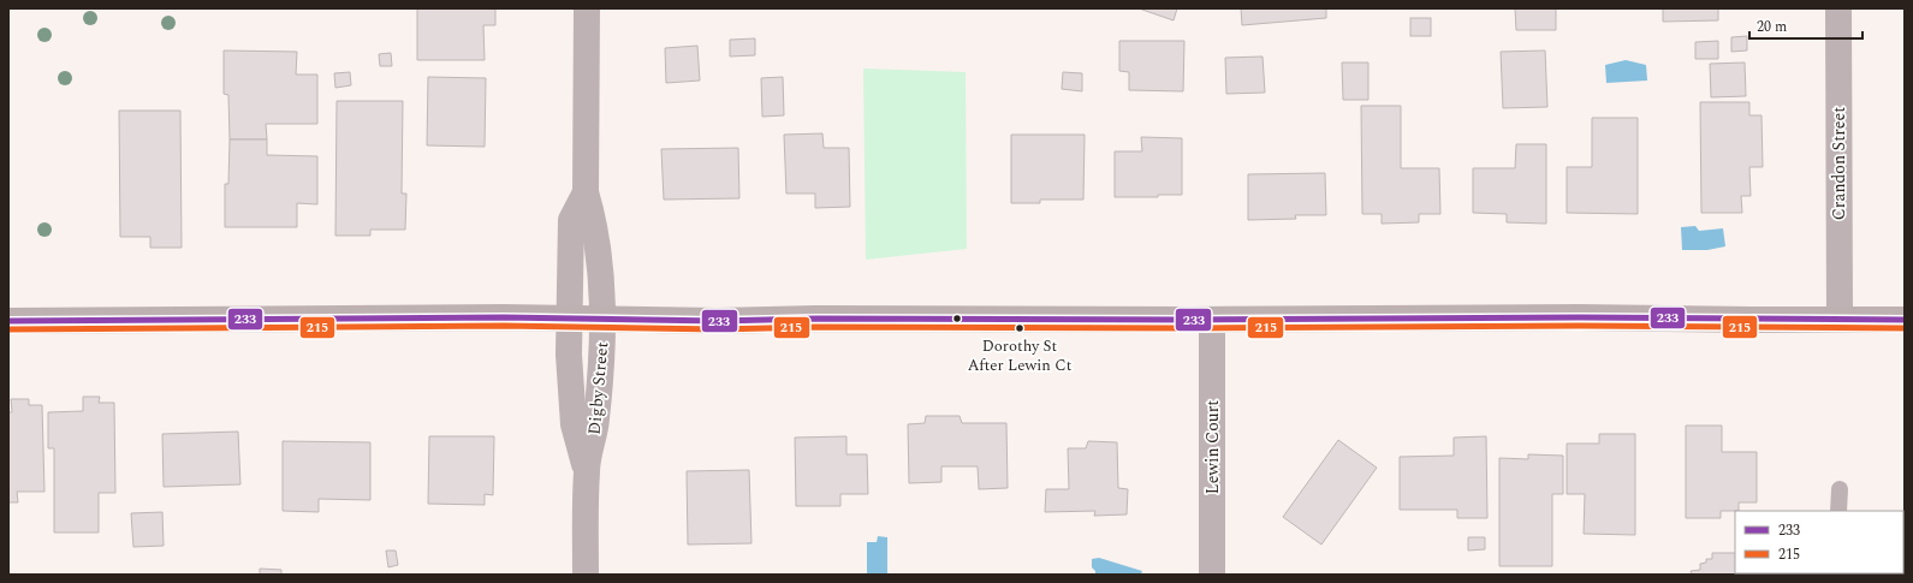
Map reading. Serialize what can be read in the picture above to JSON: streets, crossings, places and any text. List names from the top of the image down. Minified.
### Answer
{"streets":{"street":["Crandon Street","Digby Street","Lewin Court"]},"places":["Dorothy St After Lewin Ct"],"lines":["transit line 233","transit line 215"],"legend":["233","215"],"scale_bar":"20 m"}
